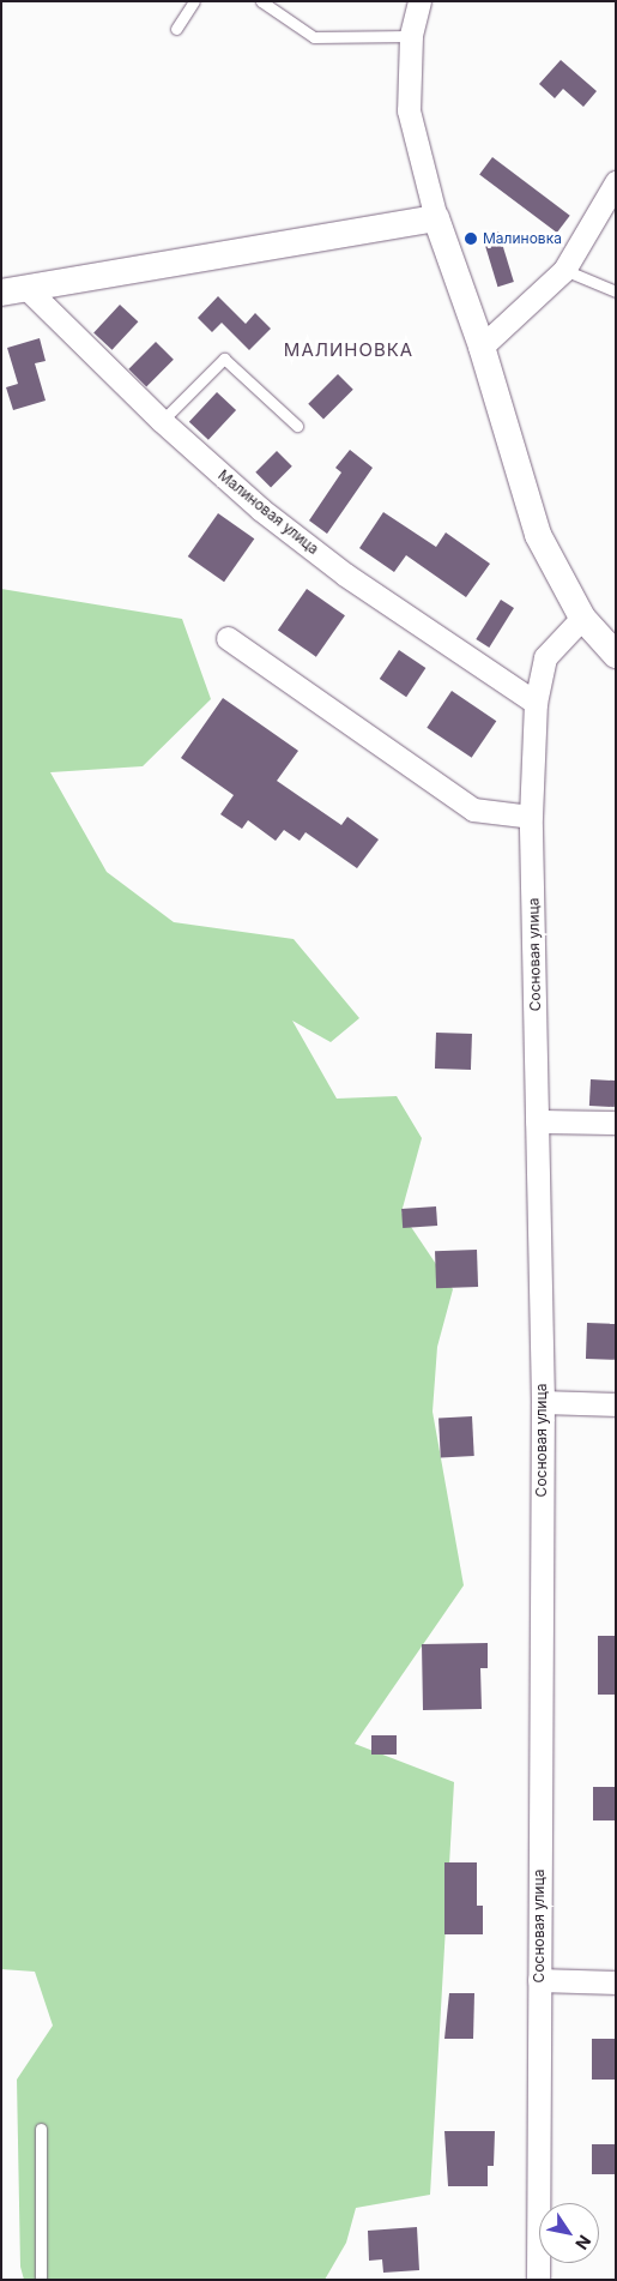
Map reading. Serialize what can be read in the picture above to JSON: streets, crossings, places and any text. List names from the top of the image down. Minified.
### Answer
{"streets":{"street":["Малиновая улица","Сосновая улица"]},"crossings":[["Малиновая улица","Сосновая улица"]],"districts":["МАЛИНОВКА"],"places":["Малиновка"],"north":"bottom right"}
